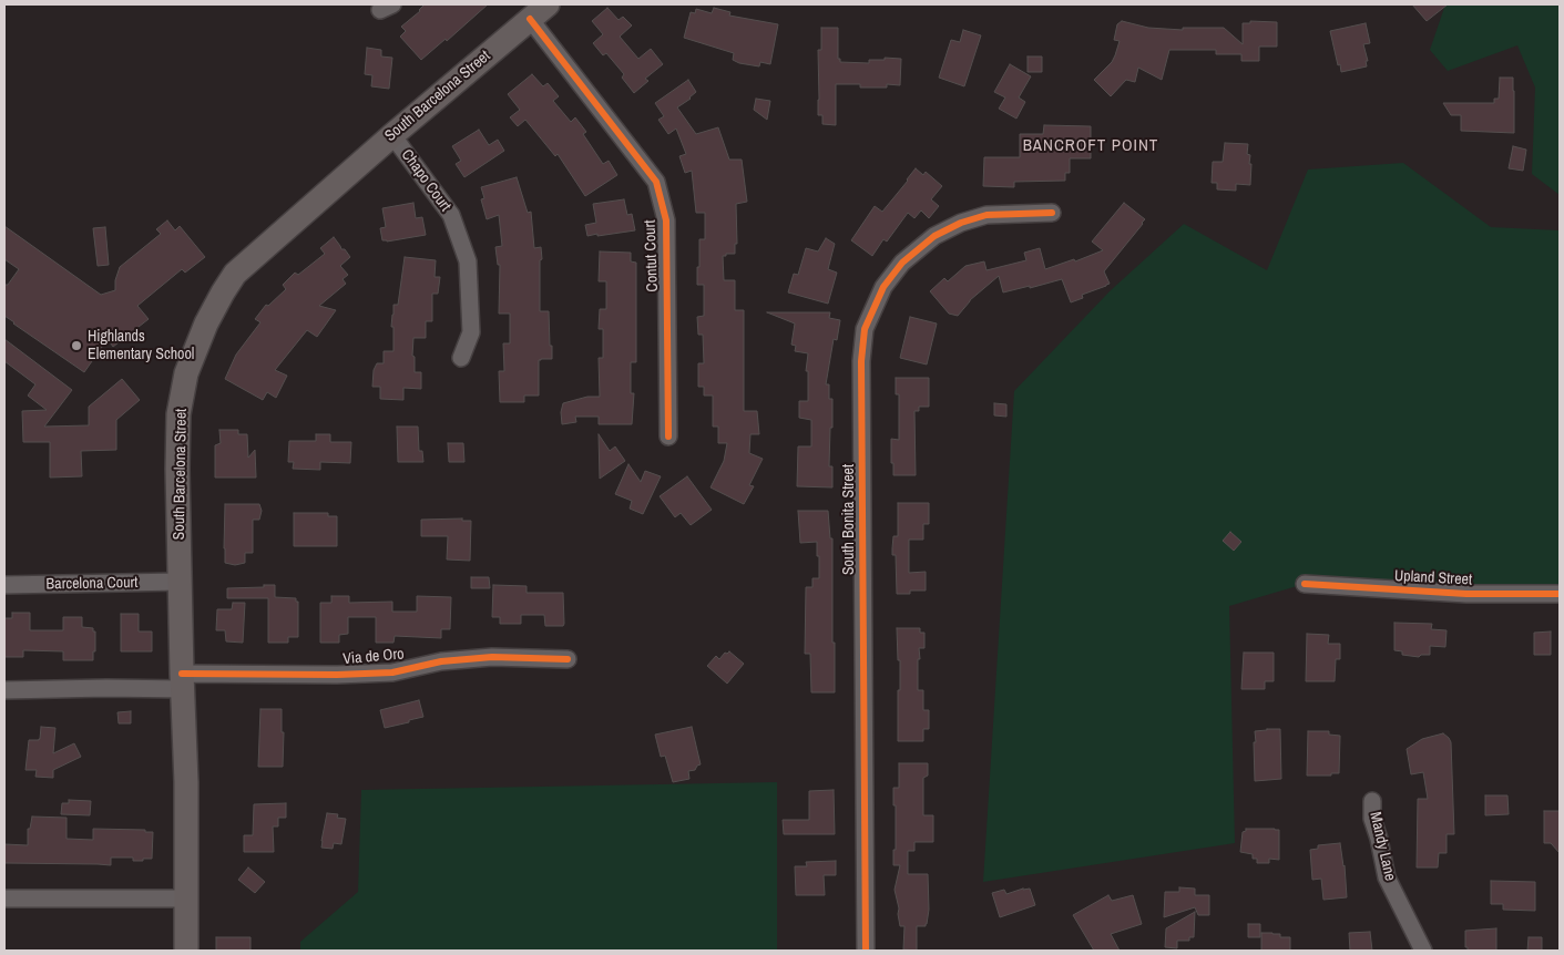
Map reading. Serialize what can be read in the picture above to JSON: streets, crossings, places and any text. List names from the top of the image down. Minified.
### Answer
{"streets":{"main road":["South Barcelona Street"],"street":["Chapo Court","Contut Court","South Bonita Street","Upland Street","Barcelona Court","Via de Oro","Mandy Lane"]},"crossings":[["South Barcelona Street","Chapo Court"],["South Barcelona Street","Contut Court"],["South Barcelona Street","Barcelona Court"],["South Barcelona Street","Via de Oro"]],"districts":["BANCROFT POINT"],"places":["Highlands Elementary School"]}
